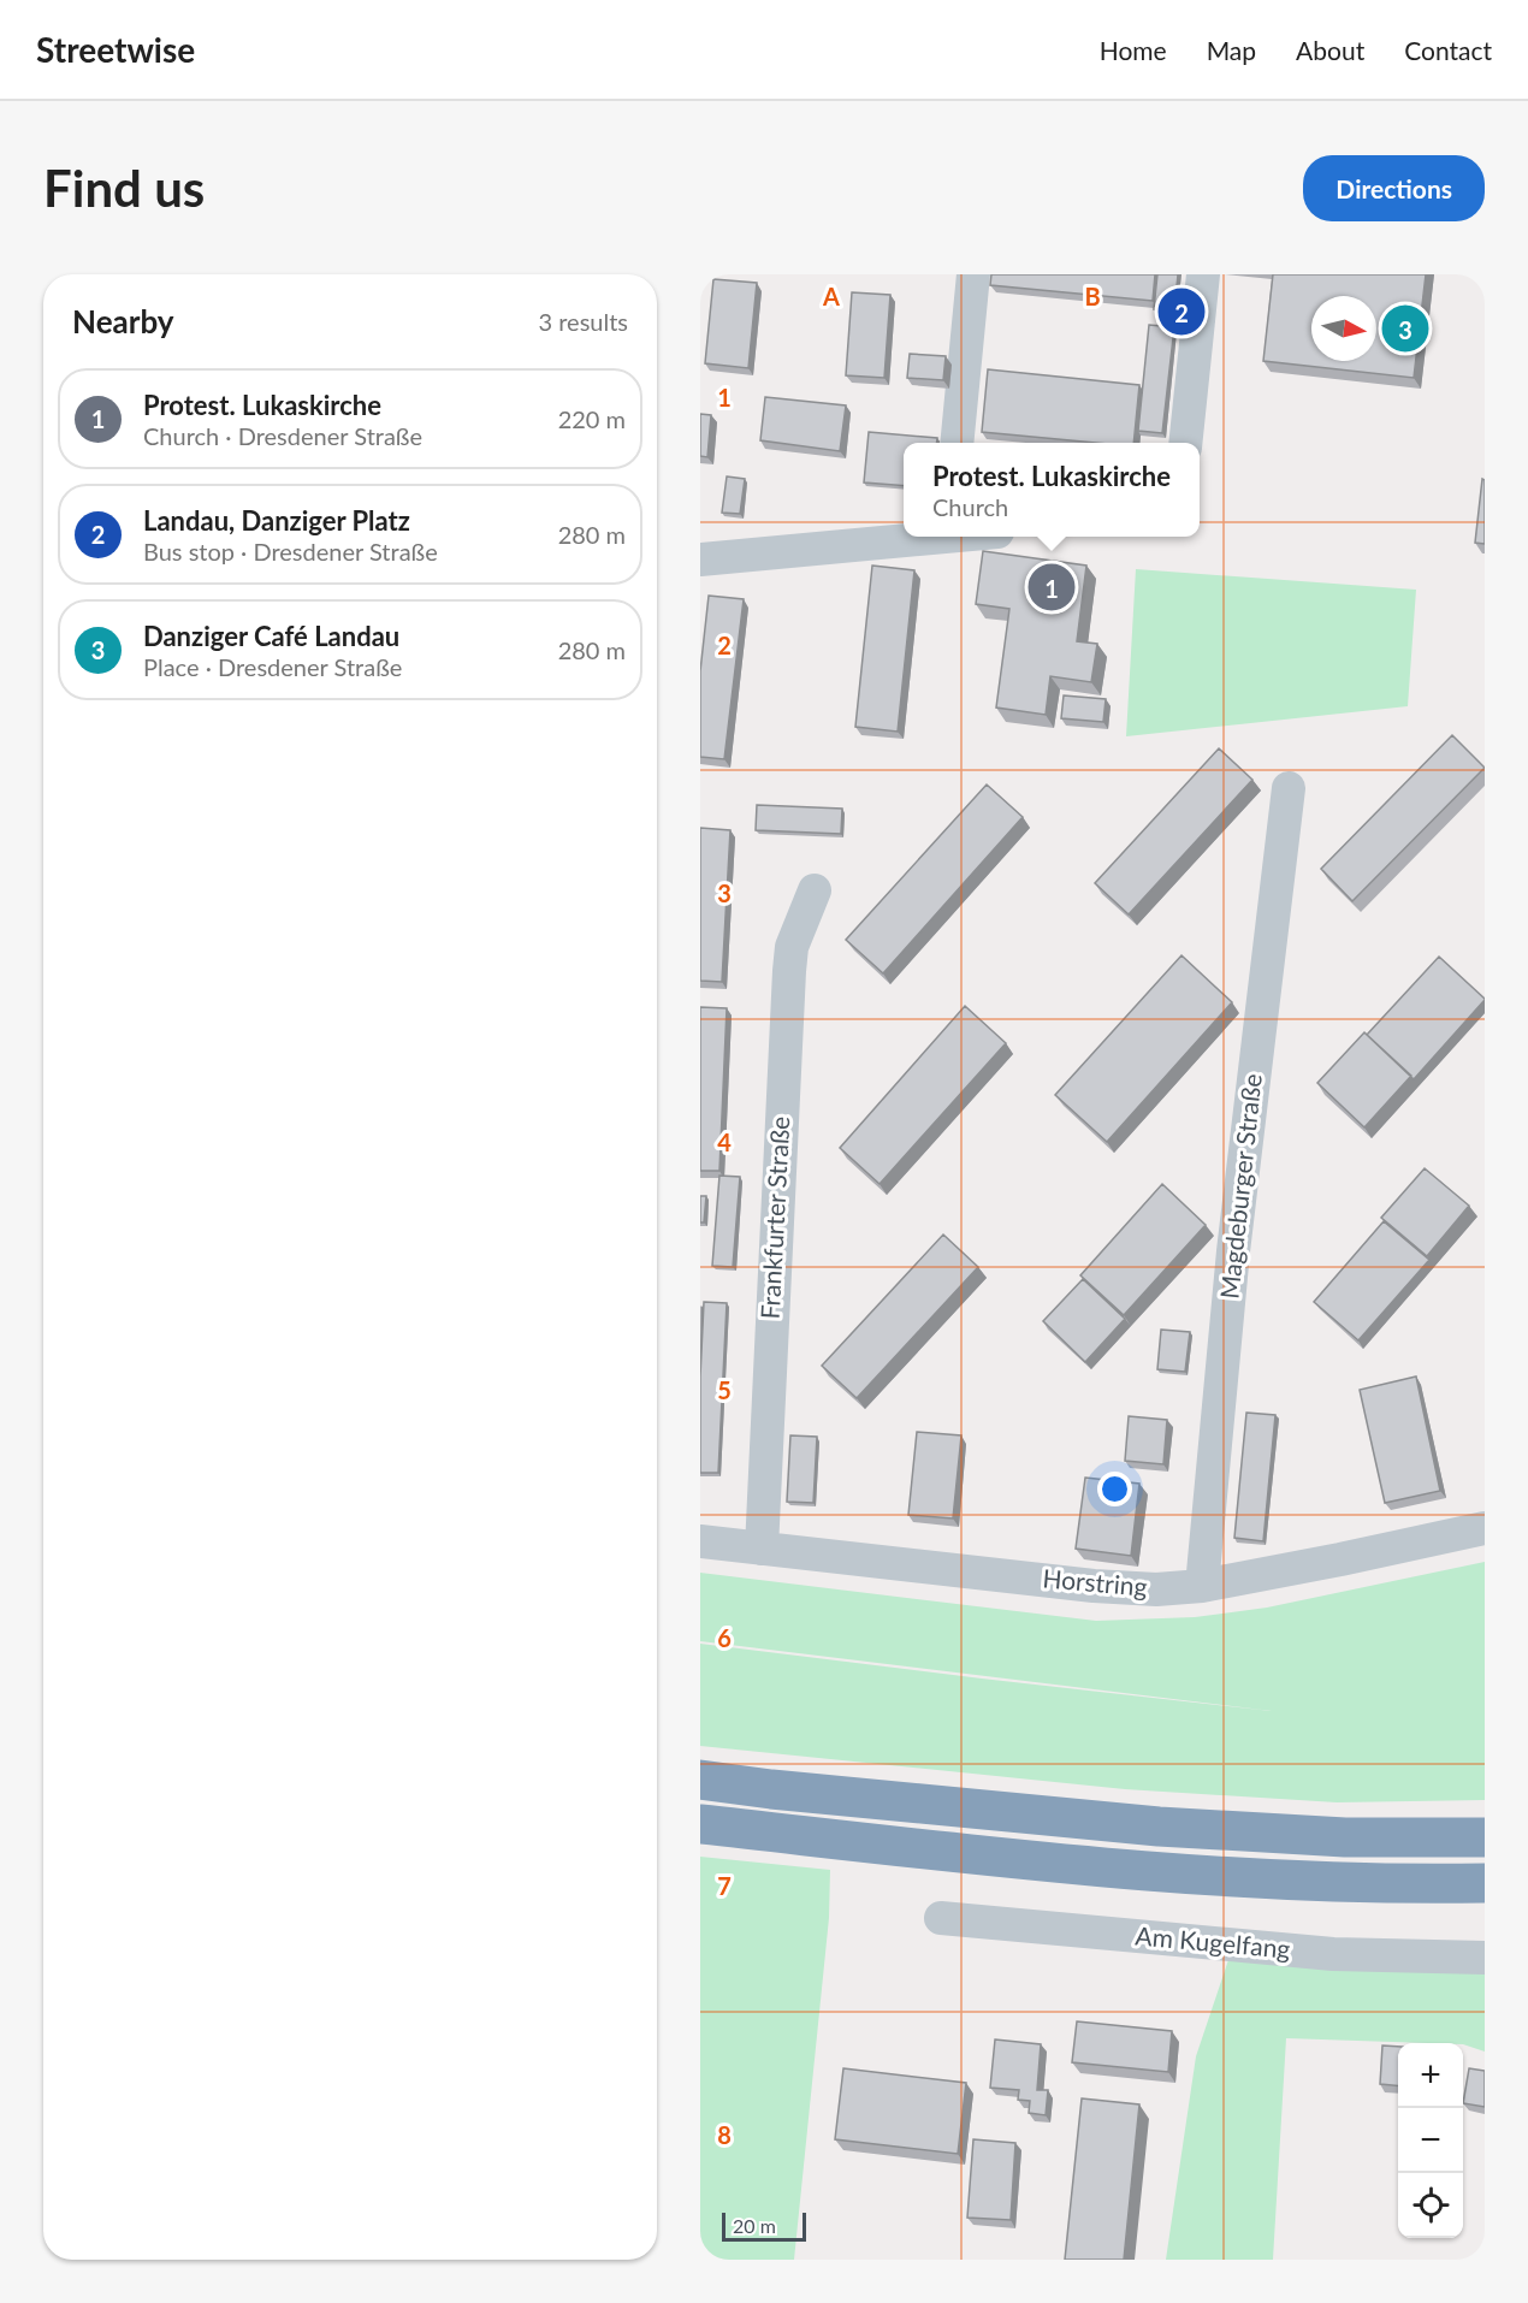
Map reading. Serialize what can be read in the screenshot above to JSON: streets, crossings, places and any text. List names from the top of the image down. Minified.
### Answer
{"streets":{"street":["Magdeburger Straße","Frankfurter Straße","Horstring","Am Kugelfang"]},"crossings":[["Magdeburger Straße","Horstring"],["Frankfurter Straße","Horstring"]],"scale_bar":"20 m","north":"right","page":{"header":"Streetwise","nav":["Home","Map","About","Contact"],"buttons":"Directions","title":"Find us","heading":["Nearby","3 results"],"pins":["2","3","1"],"list":[{"mark":"1","name":"Protest. Lukaskirche","note":"Church · Dresdener Straße","value":"220 m"},{"mark":"2","name":"Landau, Danziger Platz","note":"Bus stop · Dresdener Straße","value":"280 m"},{"mark":"3","name":"Danziger Café Landau","note":"Place · Dresdener Straße","value":"280 m"}],"popup":["Protest. Lukaskirche","Church"],"map_buttons":["+","−"],"scale":"20 m"},"grid":{"columns":["A","B"],"rows":["1","2","3","4","5","6","7","8"]}}
